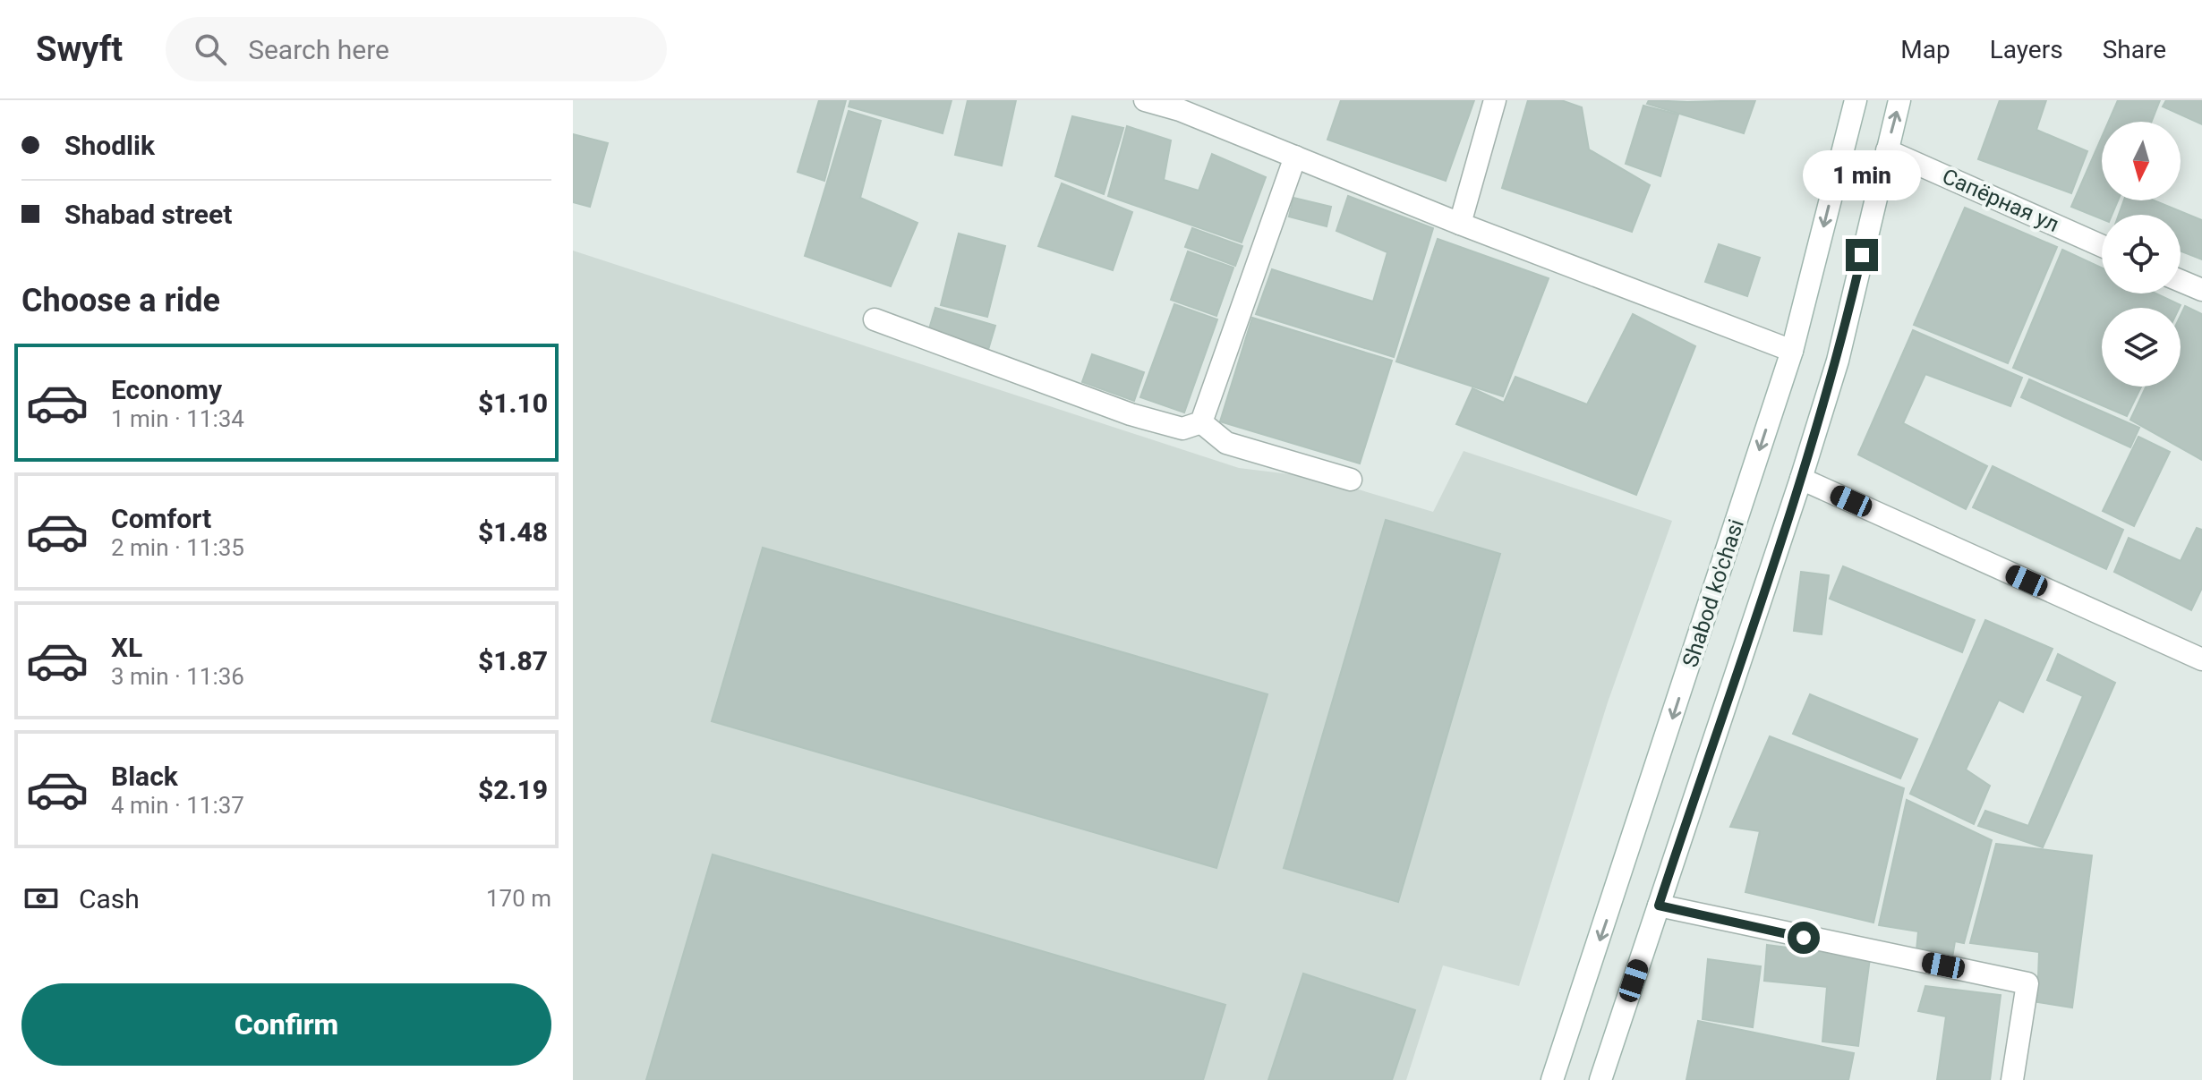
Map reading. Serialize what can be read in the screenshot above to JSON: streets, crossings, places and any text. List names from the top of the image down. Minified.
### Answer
{"streets":{"street":["Сапёрная ул","Shabod ko'chasi"]},"north":"bottom","page":{"header":"Swyft","search":"Search here","nav":["Map","Layers","Share"],"banner":["Shodlik","Shabad street"],"bubble":"1 min","heading":"Choose a ride","list":[{"name":"Economy","note":"1 min · 11:34","value":"$1.10"},{"name":"Comfort","note":"2 min · 11:35","value":"$1.48"},{"name":"XL","note":"3 min · 11:36","value":"$1.87"},{"name":"Black","note":"4 min · 11:37","value":"$2.19"}],"pay":["Cash","170 m"],"buttons":"Confirm"}}
